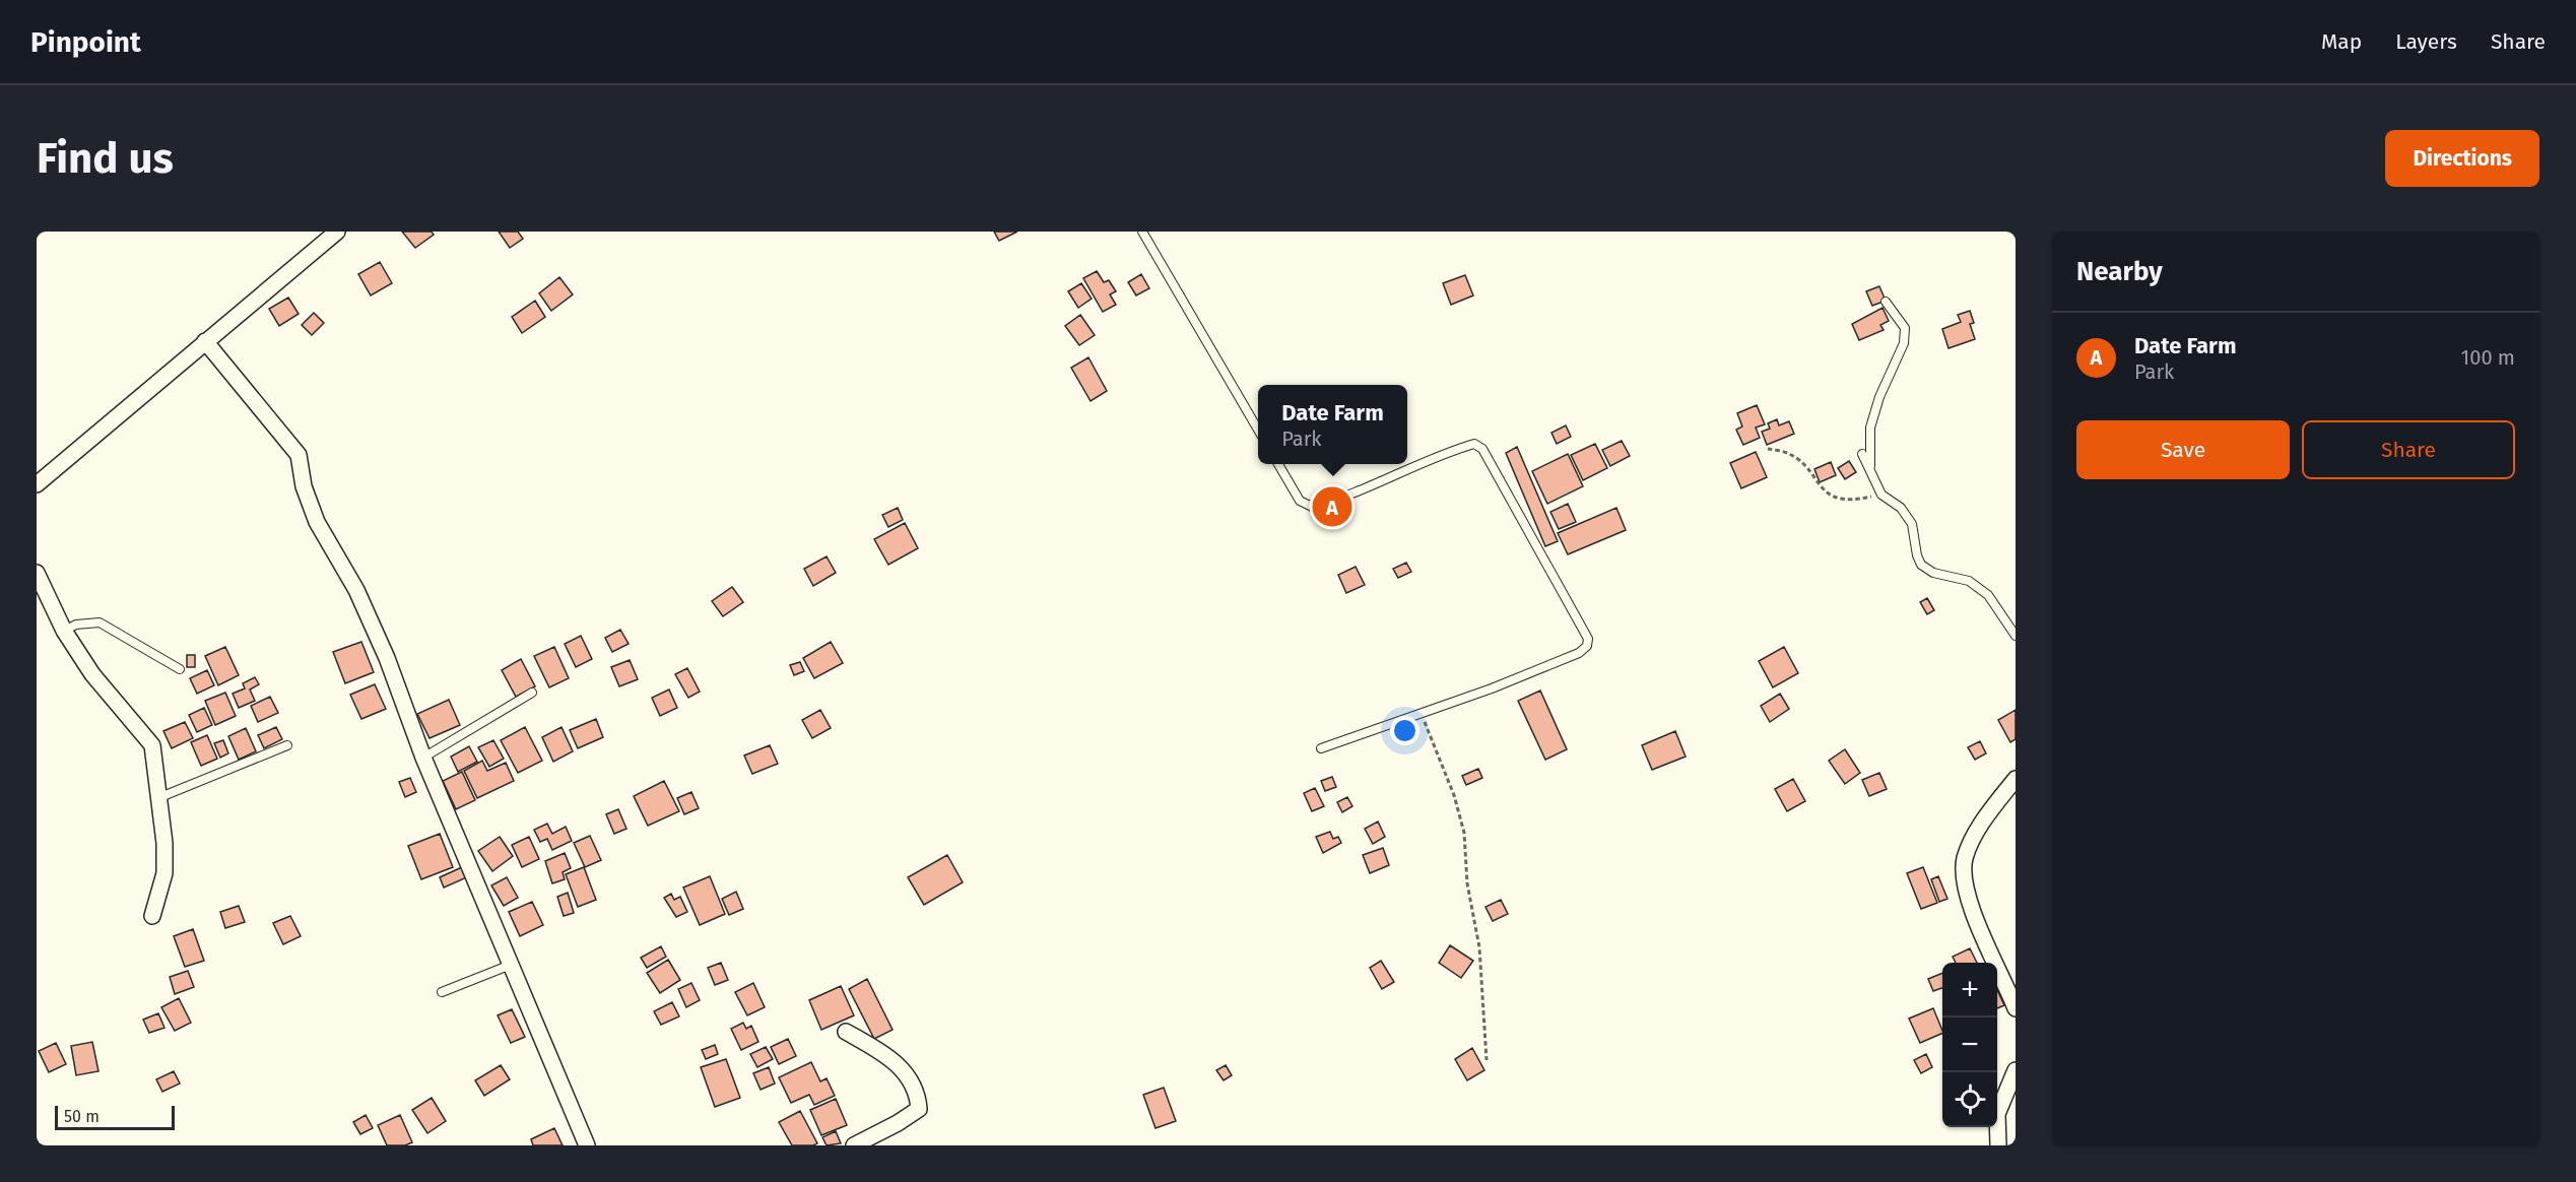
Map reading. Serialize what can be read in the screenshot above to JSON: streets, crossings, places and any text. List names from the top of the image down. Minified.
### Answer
{"scale_bar":"50 m","page":{"header":"Pinpoint","nav":["Map","Layers","Share"],"buttons":["Directions",["Save","Share"]],"title":"Find us","heading":"Nearby","list":[{"mark":"A","name":"Date Farm","note":"Park","value":"100 m"}],"popup":["Date Farm","Park"],"pins":"A","map_buttons":["+","−"],"scale":"50 m"}}
